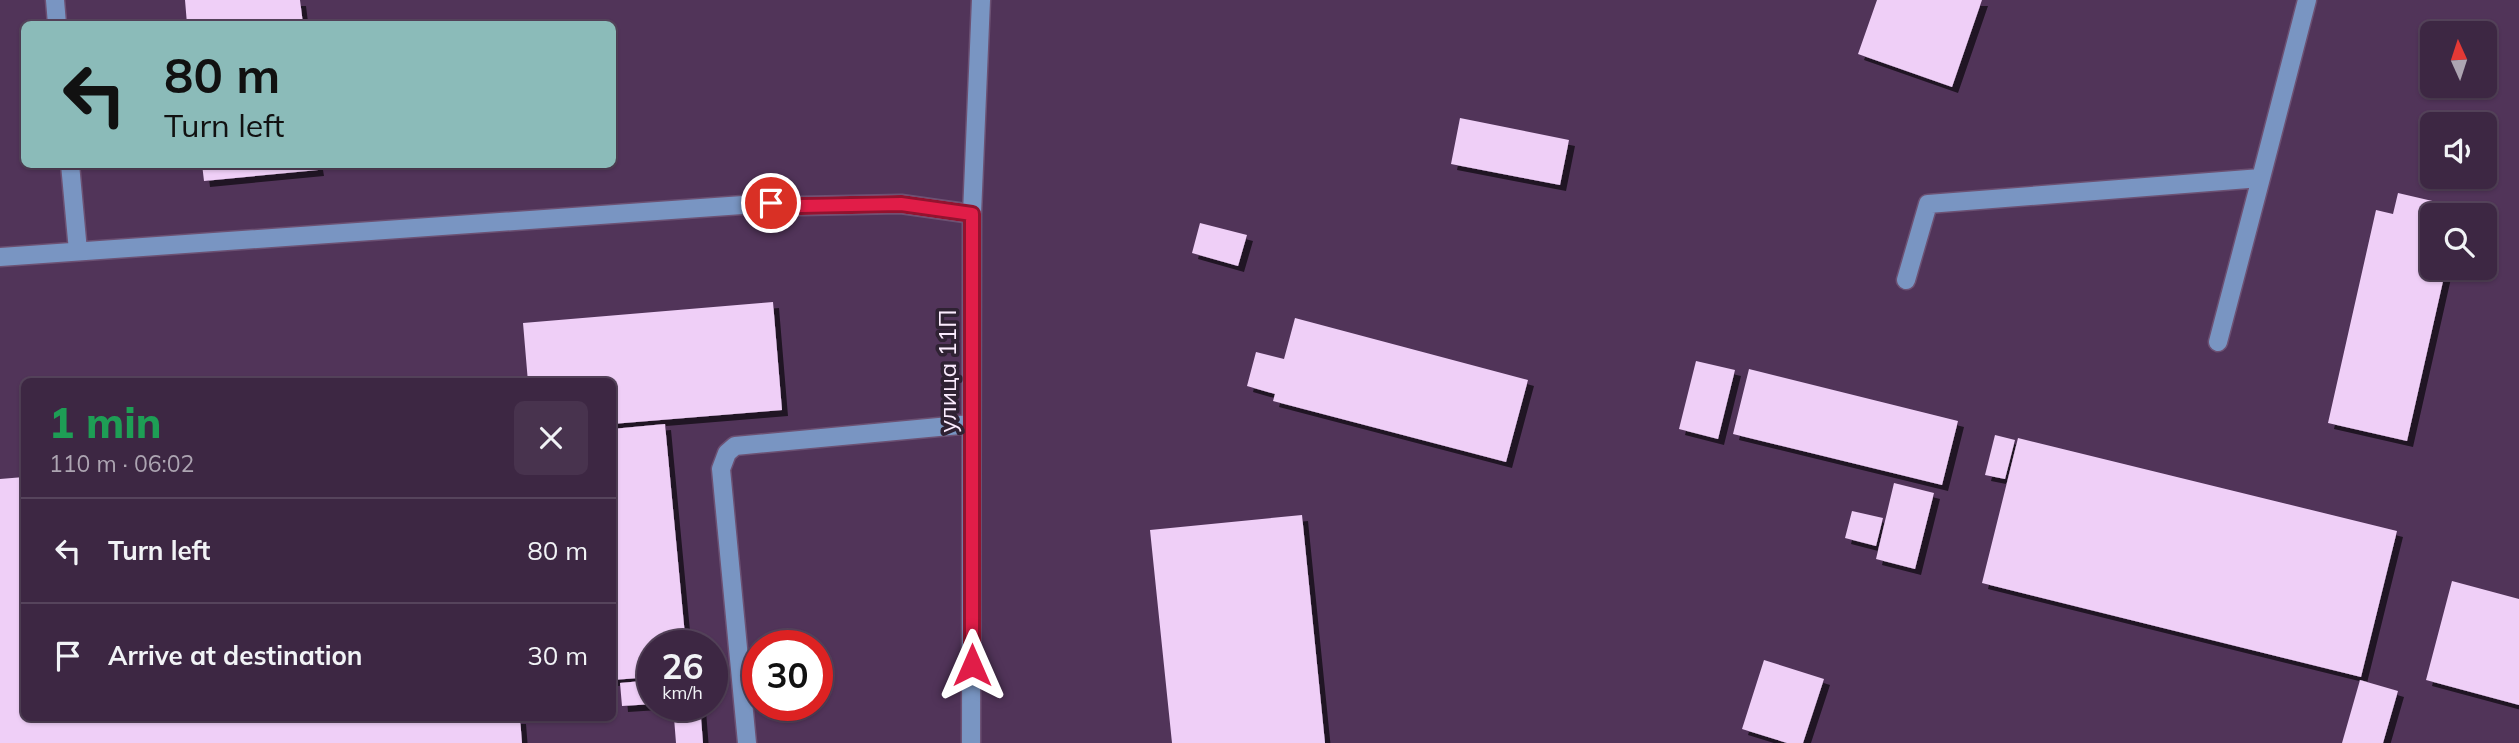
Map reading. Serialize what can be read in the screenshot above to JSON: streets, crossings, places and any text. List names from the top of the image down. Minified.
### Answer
{"streets":{"street":["улица 11П"]},"north":"top","page":{"turn":["80 m","Turn left"],"heading":["1 min","110 m · 06:02"],"list":[{"name":"Turn left","value":"80 m"},{"name":"Arrive at destination","value":"30 m"}],"speed":"26 km/h","limit":"30"}}
